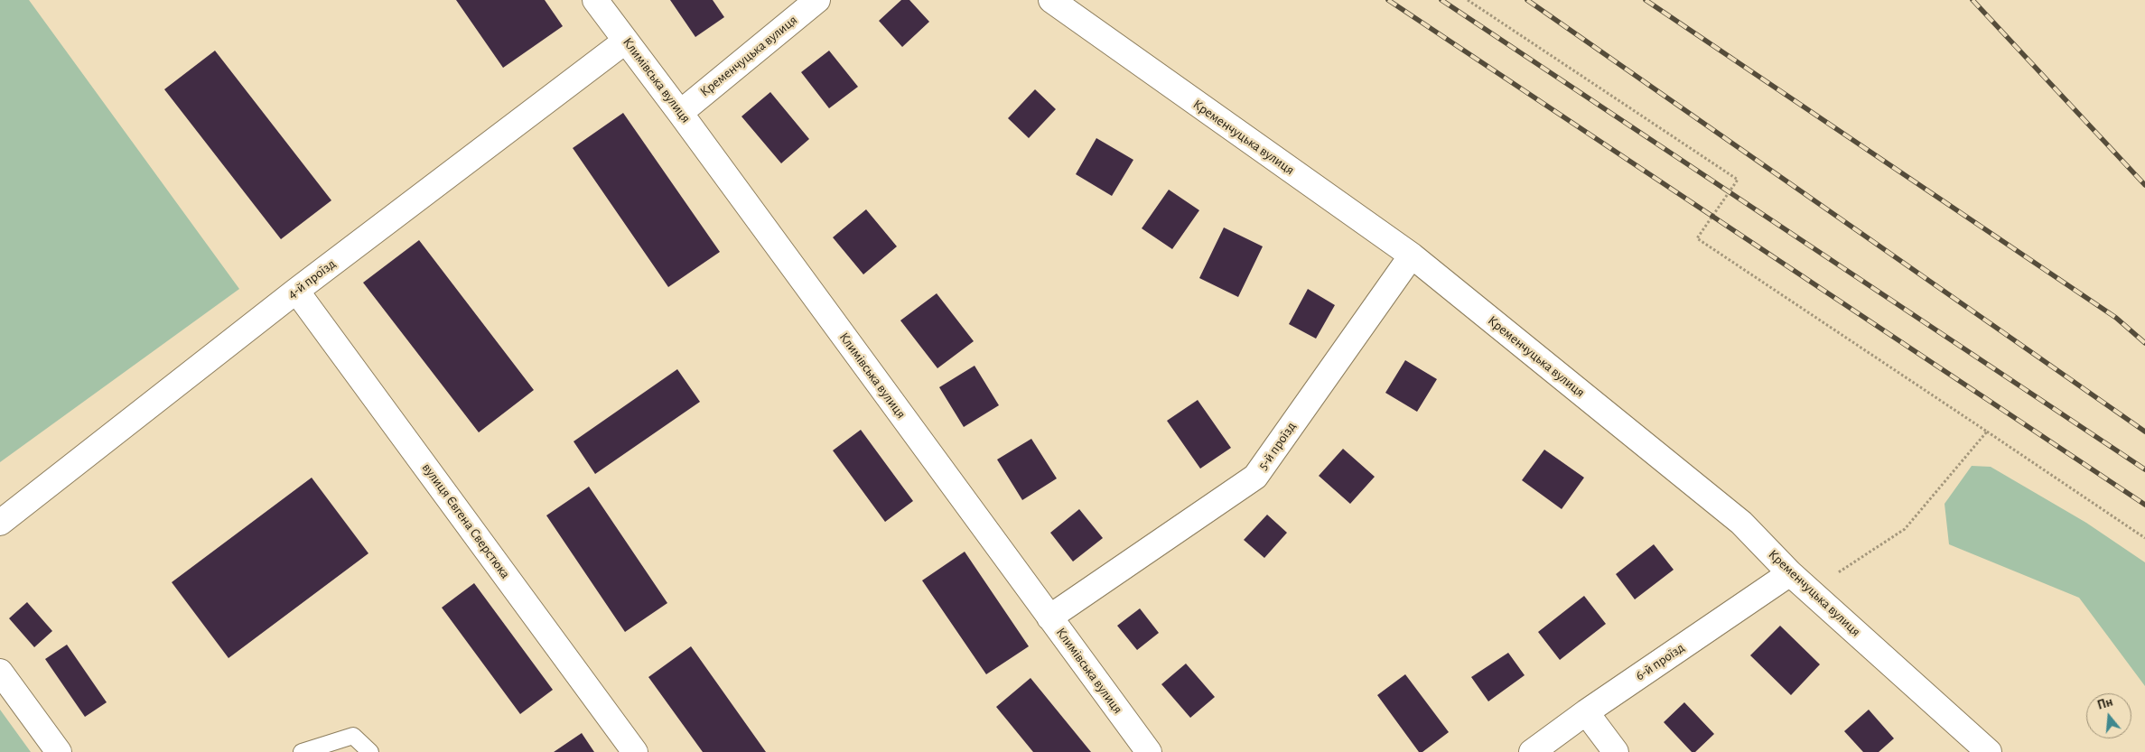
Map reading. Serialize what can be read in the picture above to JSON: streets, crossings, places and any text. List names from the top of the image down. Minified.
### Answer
{"streets":{"street":["Кременчуцька вулиця","Климівська вулиця","4-й проїзд","5-й проїзд","вулиця Євгена Сверстюка","6-й проїзд"]},"crossings":[["Кременчуцька вулиця","Климівська вулиця"],["Кременчуцька вулиця","5-й проїзд"],["Кременчуцька вулиця","6-й проїзд"],["Климівська вулиця","4-й проїзд"],["Климівська вулиця","5-й проїзд"],["4-й проїзд","вулиця Євгена Сверстюка"]],"north":"top"}
